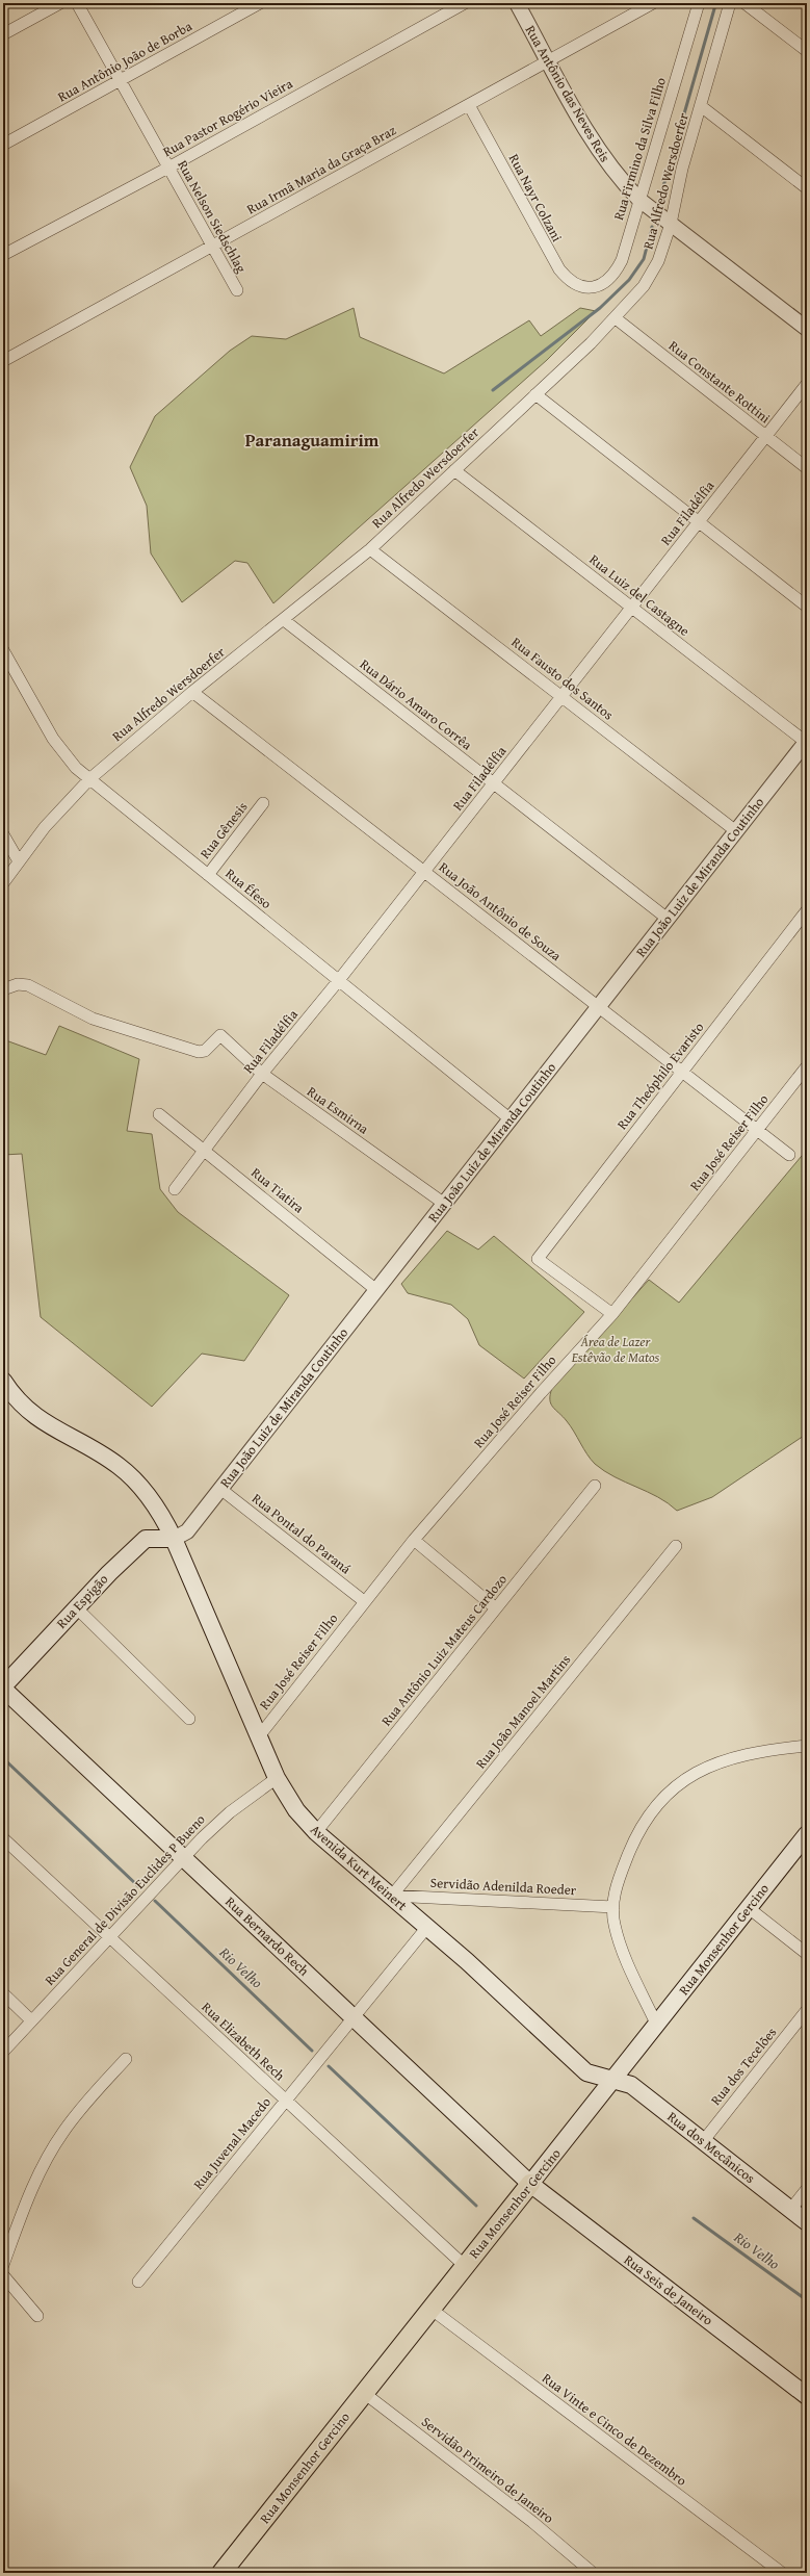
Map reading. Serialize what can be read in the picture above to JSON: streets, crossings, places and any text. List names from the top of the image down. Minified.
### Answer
{"streets":{"main road":["Rua Espigão","Avenida Kurt Meinert","Rua Bernardo Rech","Rua Monsenhor Gercino","Rua dos Mecânicos","Rua Seis de Janeiro"],"street":["Rua Antônio João de Borba","Rua Antônio das Neves Reis","Rua Pastor Rogério Vieira","Rua Firmino da Silva Filho","Rua Irmã Maria da Graça Braz","Rua Alfredo Wersdoerfer","Rua Nayr Colzani","Rua Nelson Siedschlag","Rua Constante Rottini","Rua Filadélfia","Rua Luiz del Castagne","Rua Fausto dos Santos","Rua Dário Amaro Corrêa","Rua Gênesis","Rua João Luiz de Miranda Coutinho","Rua Éfeso","Rua João Antônio de Souza","Rua Theóphilo Evaristo","Rua Esmirna","Rua José Reiser Filho","Rua Tiatira","Rua Pontal do Paraná","Rua Antônio Luiz Mateus Cardozo","Rua João Manoel Martins","Servidão Adenilda Roeder","Rua General de Divisão Euclides P Bueno","Rua Elizabeth Rech","Rua dos Tecelões","Rua Juvenal Macedo","Rua Vinte e Cinco de Dezembro","Servidão Primeiro de Janeiro"]},"crossings":[["Rua Antônio João de Borba","Rua Nelson Siedschlag"],["Rua Antônio das Neves Reis","Rua Firmino da Silva Filho"],["Rua Antônio das Neves Reis","Rua Irmã Maria da Graça Braz"],["Rua Antônio das Neves Reis","Rua Alfredo Wersdoerfer"],["Rua Pastor Rogério Vieira","Rua Nelson Siedschlag"],["Rua Firmino da Silva Filho","Rua Nayr Colzani"],["Rua Irmã Maria da Graça Braz","Rua Nayr Colzani"],["Rua Irmã Maria da Graça Braz","Rua Nelson Siedschlag"],["Rua Alfredo Wersdoerfer","Rua Constante Rottini"],["Rua Alfredo Wersdoerfer","Rua Luiz del Castagne"],["Rua Alfredo Wersdoerfer","Rua Fausto dos Santos"],["Rua Alfredo Wersdoerfer","Rua Dário Amaro Corrêa"],["Rua Alfredo Wersdoerfer","Rua Éfeso"],["Rua Alfredo Wersdoerfer","Rua João Antônio de Souza"],["Rua Constante Rottini","Rua Filadélfia"],["Rua Filadélfia","Rua Luiz del Castagne"],["Rua Filadélfia","Rua Fausto dos Santos"],["Rua Filadélfia","Rua Dário Amaro Corrêa"],["Rua Filadélfia","Rua Éfeso"],["Rua Filadélfia","Rua João Antônio de Souza"],["Rua Filadélfia","Rua Esmirna"],["Rua Filadélfia","Rua Tiatira"],["Rua Luiz del Castagne","Rua João Luiz de Miranda Coutinho"],["Rua Fausto dos Santos","Rua João Luiz de Miranda Coutinho"],["Rua Dário Amaro Corrêa","Rua João Luiz de Miranda Coutinho"],["Rua Gênesis","Rua Éfeso"],["Rua João Luiz de Miranda Coutinho","Rua Éfeso"],["Rua João Luiz de Miranda Coutinho","Rua João Antônio de Souza"],["Rua João Luiz de Miranda Coutinho","Rua Esmirna"],["Rua João Luiz de Miranda Coutinho","Rua Tiatira"],["Rua João Luiz de Miranda Coutinho","Rua Pontal do Paraná"],["Rua João Luiz de Miranda Coutinho","Avenida Kurt Meinert"],["Rua João Antônio de Souza","Rua Theóphilo Evaristo"],["Rua João Antônio de Souza","Rua José Reiser Filho"],["Rua Theóphilo Evaristo","Rua José Reiser Filho"],["Rua José Reiser Filho","Rua Pontal do Paraná"],["Rua José Reiser Filho","Avenida Kurt Meinert"],["Rua Espigão","Rua Bernardo Rech"],["Rua Antônio Luiz Mateus Cardozo","Avenida Kurt Meinert"],["Rua João Manoel Martins","Avenida Kurt Meinert"],["Rua João Manoel Martins","Servidão Adenilda Roeder"],["Avenida Kurt Meinert","Servidão Adenilda Roeder"],["Avenida Kurt Meinert","Rua General de Divisão Euclides P Bueno"],["Avenida Kurt Meinert","Rua Monsenhor Gercino"],["Avenida Kurt Meinert","Rua Juvenal Macedo"],["Avenida Kurt Meinert","Rua dos Mecânicos"],["Rua General de Divisão Euclides P Bueno","Rua Bernardo Rech"],["Rua General de Divisão Euclides P Bueno","Rua Elizabeth Rech"],["Rua Bernardo Rech","Rua Monsenhor Gercino"],["Rua Bernardo Rech","Rua Juvenal Macedo"],["Rua Bernardo Rech","Rua Seis de Janeiro"],["Rua Monsenhor Gercino","Rua Elizabeth Rech"],["Rua Monsenhor Gercino","Rua dos Mecânicos"],["Rua Monsenhor Gercino","Rua Seis de Janeiro"],["Rua Monsenhor Gercino","Rua Vinte e Cinco de Dezembro"],["Rua Monsenhor Gercino","Servidão Primeiro de Janeiro"],["Rua Elizabeth Rech","Rua Juvenal Macedo"],["Rua dos Tecelões","Rua dos Mecânicos"]],"districts":["Paranaguamirim"],"water":["Rio Velho"],"parks":["Área de Lazer Estêvão de Matos"]}
